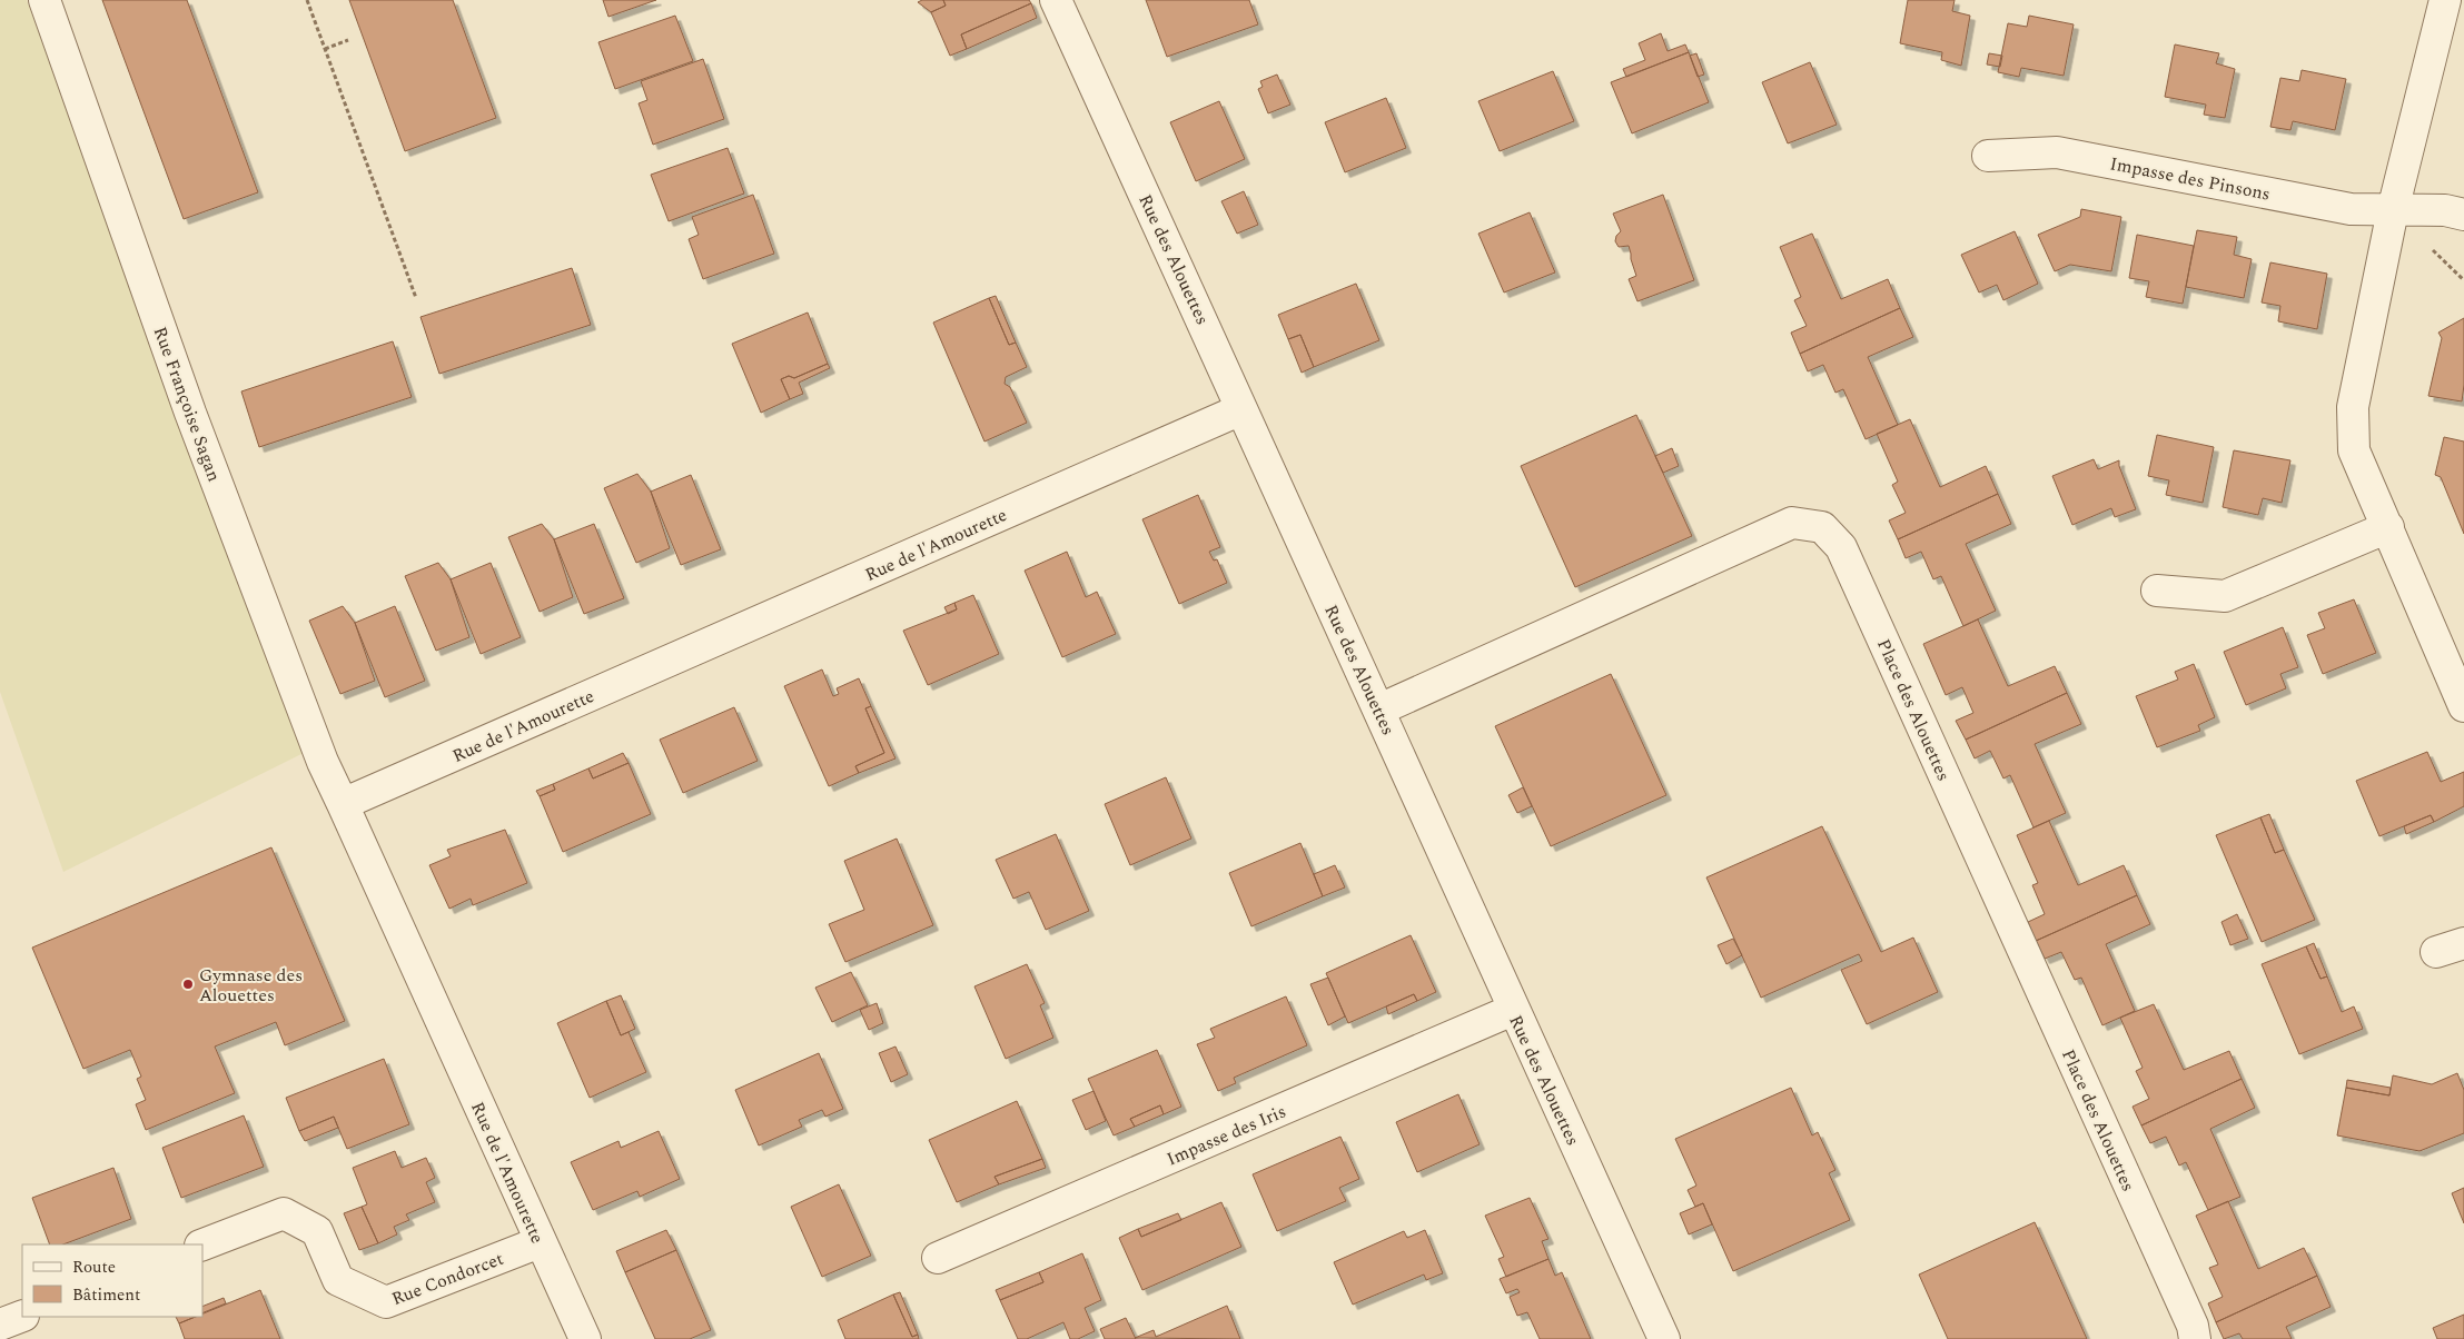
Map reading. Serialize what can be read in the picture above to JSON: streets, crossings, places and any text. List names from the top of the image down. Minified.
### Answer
{"streets":{"street":["Impasse des Pinsons","Rue des Alouettes","Rue Françoise Sagan","Rue de l'Amourette","Place des Alouettes","Impasse des Iris","Rue Condorcet"]},"crossings":[["Rue des Alouettes","Rue de l'Amourette"],["Rue des Alouettes","Place des Alouettes"],["Rue des Alouettes","Impasse des Iris"],["Rue Françoise Sagan","Rue de l'Amourette"],["Rue de l'Amourette","Rue Condorcet"]],"places":["Gymnase des Alouettes"],"legend":["Route","Bâtiment"]}
